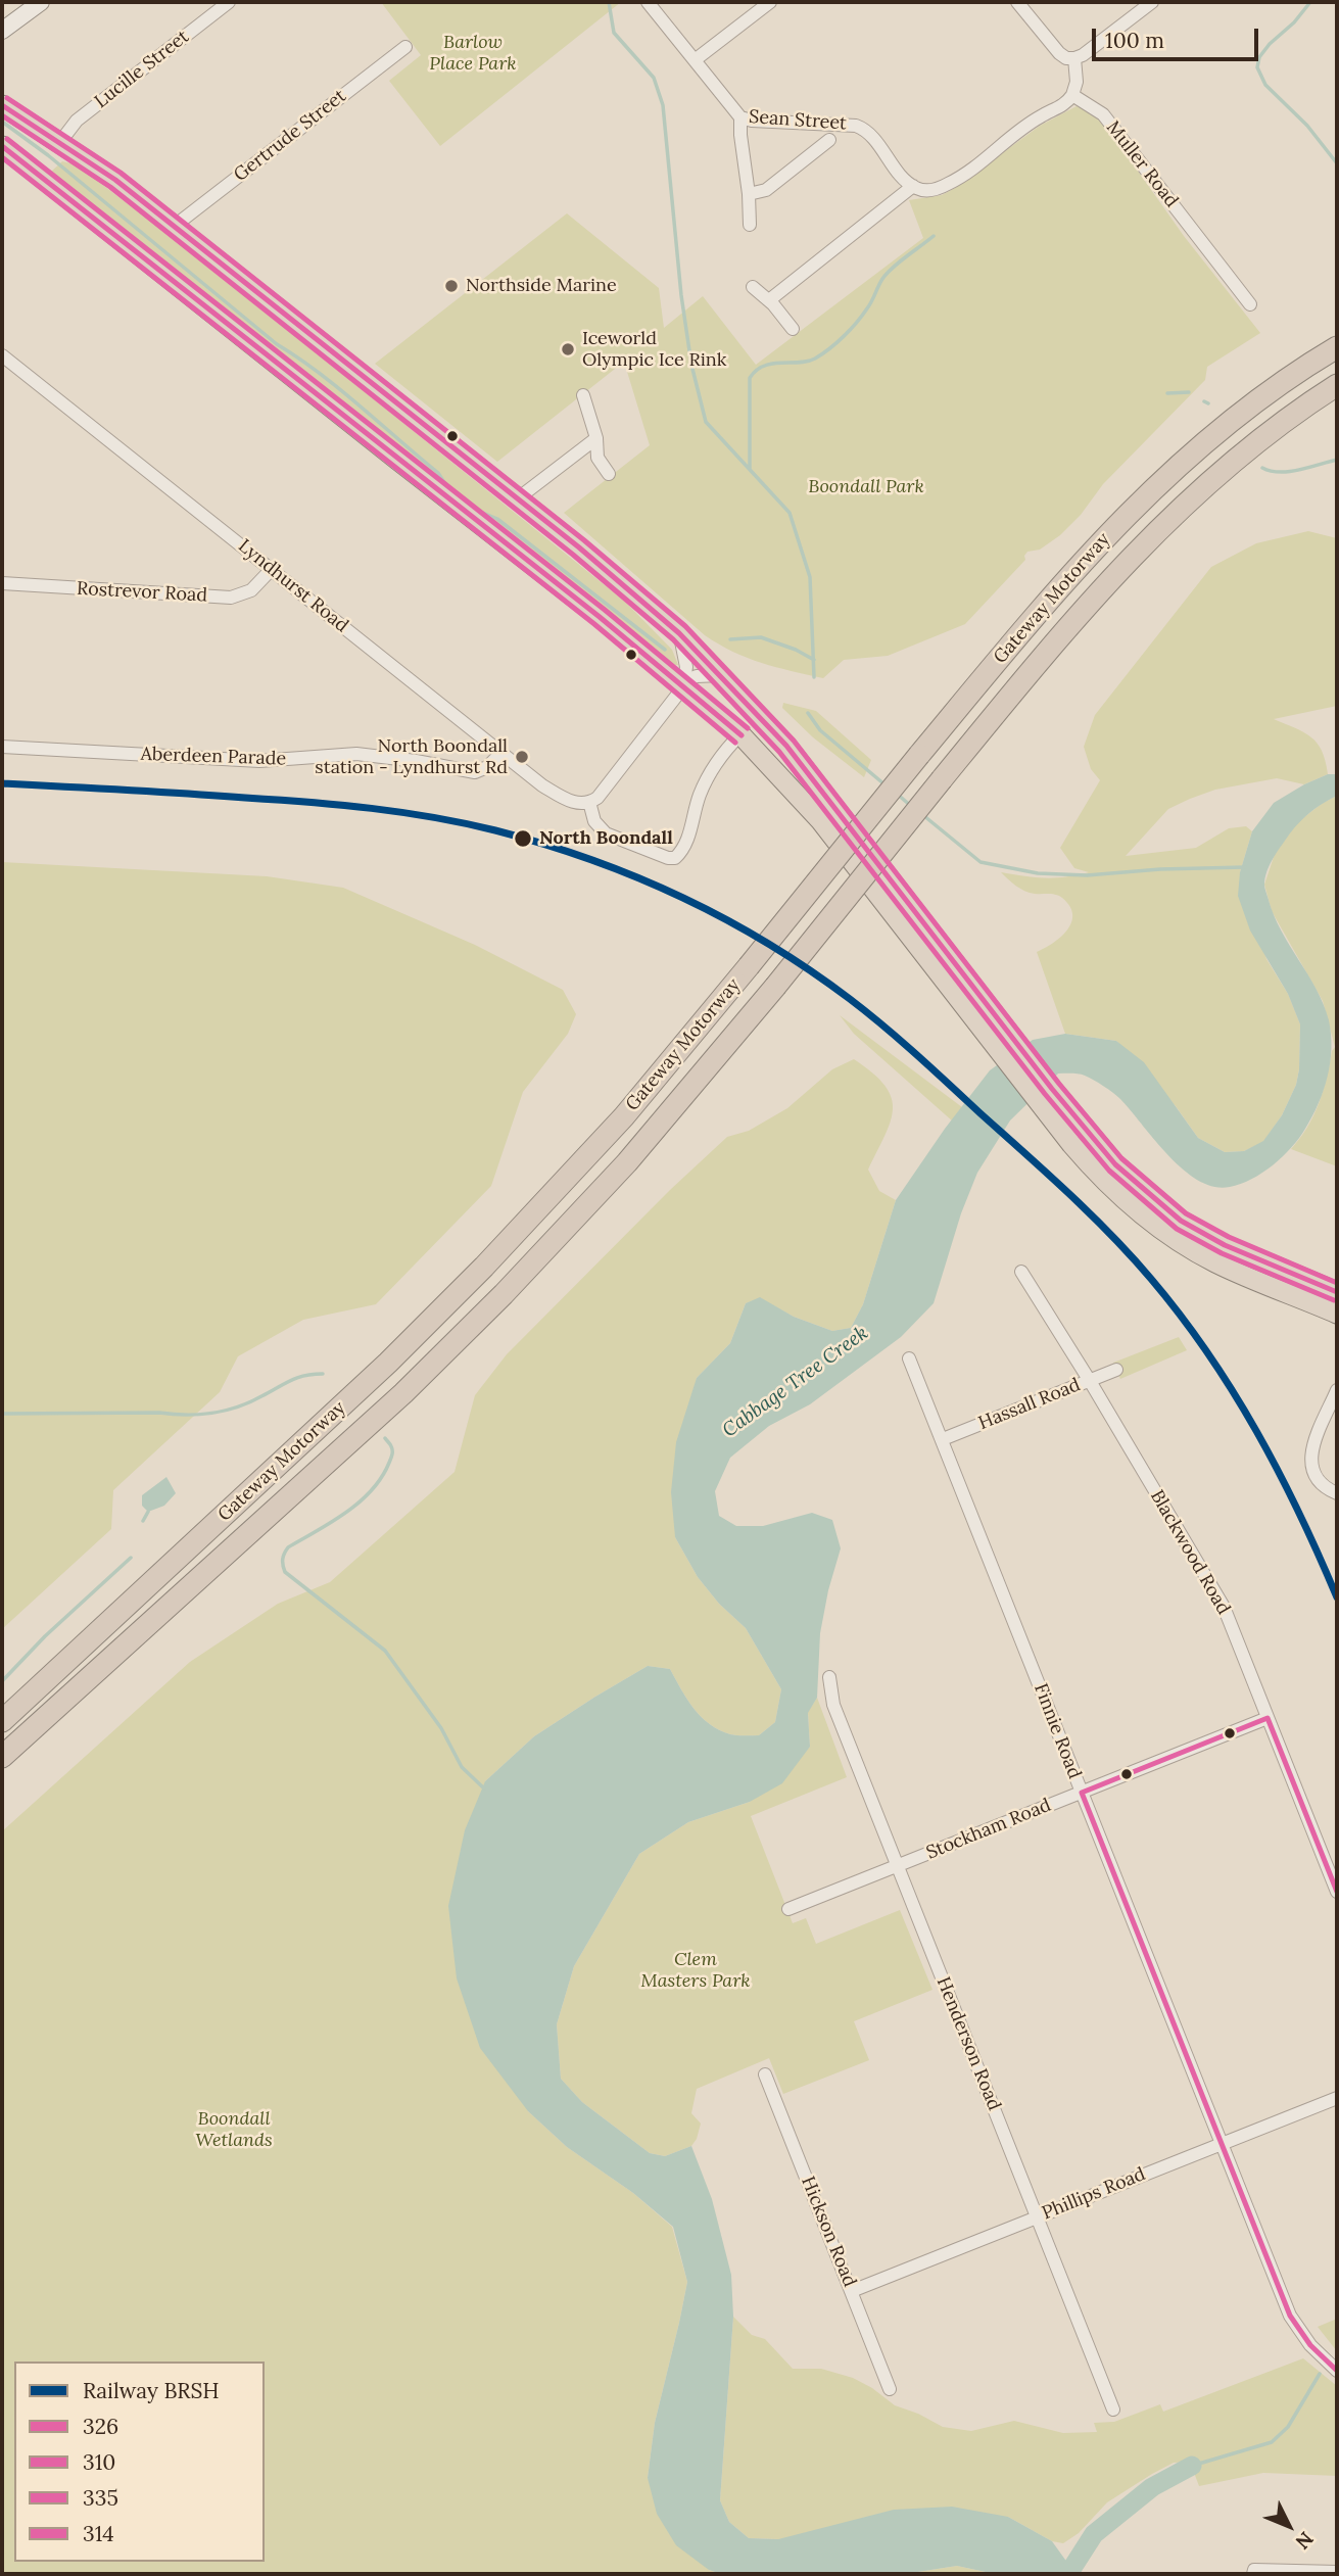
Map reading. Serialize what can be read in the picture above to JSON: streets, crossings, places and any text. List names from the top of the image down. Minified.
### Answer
{"streets":{"highway":["Gateway Motorway"],"street":["Lucille Street","Sean Street","Gertrude Street","Muller Road","Lyndhurst Road","Rostrevor Road","Aberdeen Parade","Hassall Road","Blackwood Road","Finnie Road","Stockham Road","Henderson Road","Phillips Road","Hickson Road"]},"crossings":[["Lyndhurst Road","Rostrevor Road"],["Lyndhurst Road","Aberdeen Parade"],["Hassall Road","Blackwood Road"],["Hassall Road","Finnie Road"],["Blackwood Road","Stockham Road"],["Finnie Road","Stockham Road"],["Finnie Road","Phillips Road"],["Stockham Road","Henderson Road"],["Henderson Road","Phillips Road"],["Phillips Road","Hickson Road"]],"water":["Cabbage Tree Creek"],"parks":["Barlow Place Park","Boondall Park","Clem Masters Park","Boondall Wetlands"],"places":["Northside Marine","Iceworld Olympic Ice Rink","North Boondall station - Lyndhurst Rd","North Boondall"],"lines":["transit line 335","transit line 326","transit line 310","rail line BRSH","transit line 314"],"legend":["Railway BRSH","326","310","335","314"],"scale_bar":"100 m","north":"bottom right"}
